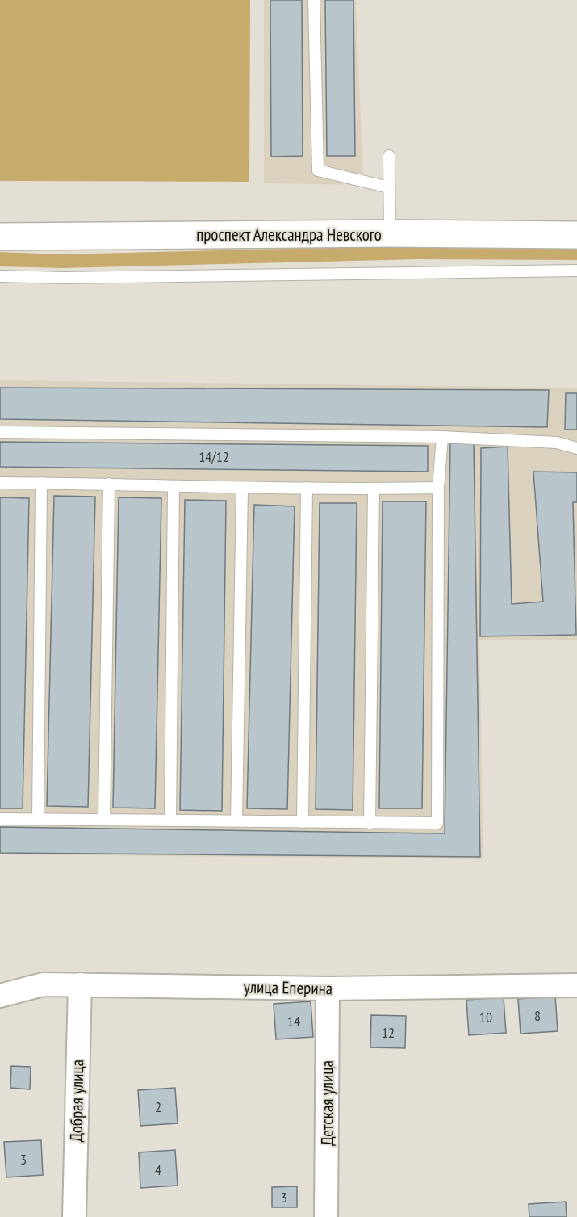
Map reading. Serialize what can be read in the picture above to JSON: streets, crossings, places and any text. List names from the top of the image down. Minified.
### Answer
{"streets":{"main road":["проспект Александра Невского"],"street":["улица Еперина","Добрая улица","Детская улица"]},"crossings":[["улица Еперина","Добрая улица"],["улица Еперина","Детская улица"]],"house_numbers":["14/12","8","10","14","12","2","3","4","3"]}
